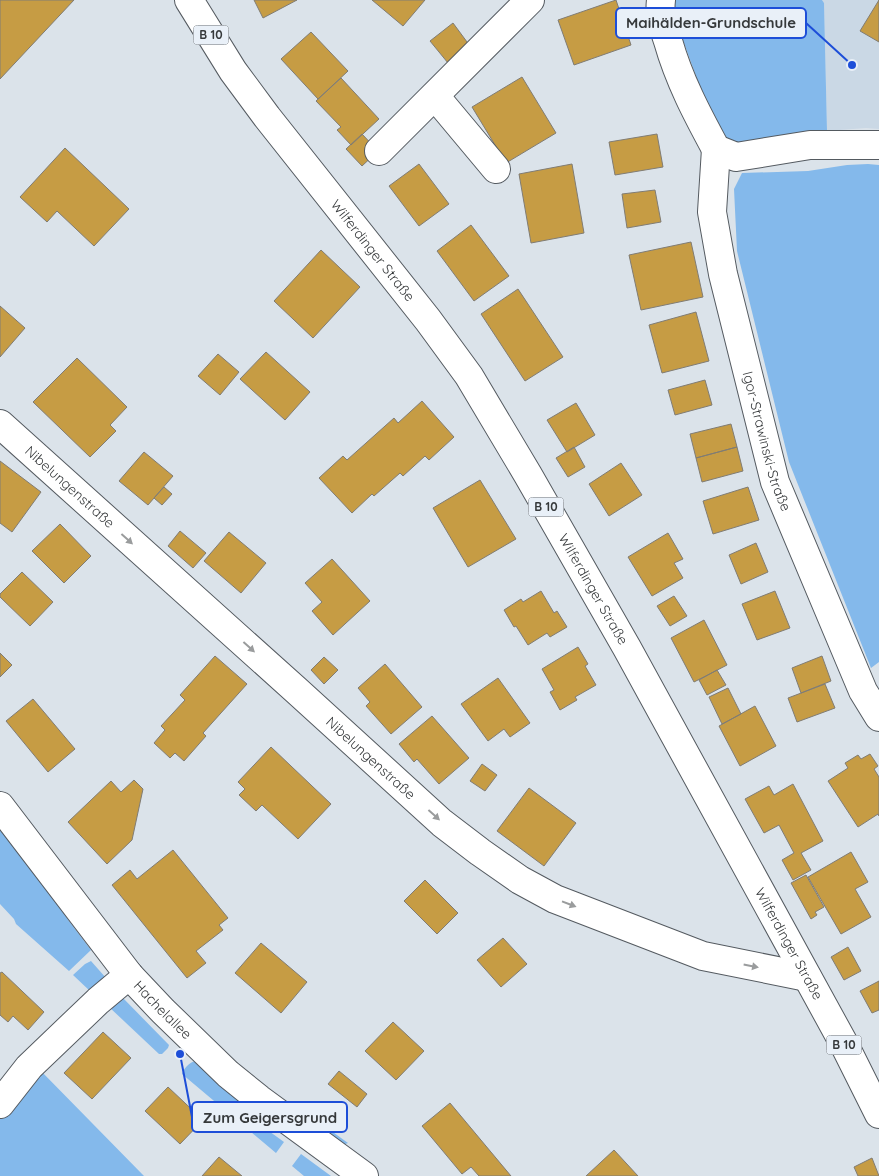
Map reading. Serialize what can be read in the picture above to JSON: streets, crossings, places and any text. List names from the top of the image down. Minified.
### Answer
{"streets":{"street":["B 10","Wilferdinger Straße","Igor-Strawinski-Straße","Nibelungenstraße","Hachelallee"]},"crossings":[["Wilferdinger Straße","Nibelungenstraße"]],"one_way":["Nibelungenstraße"],"places":["Maihälden-Grundschule","Zum Geigersgrund"]}
